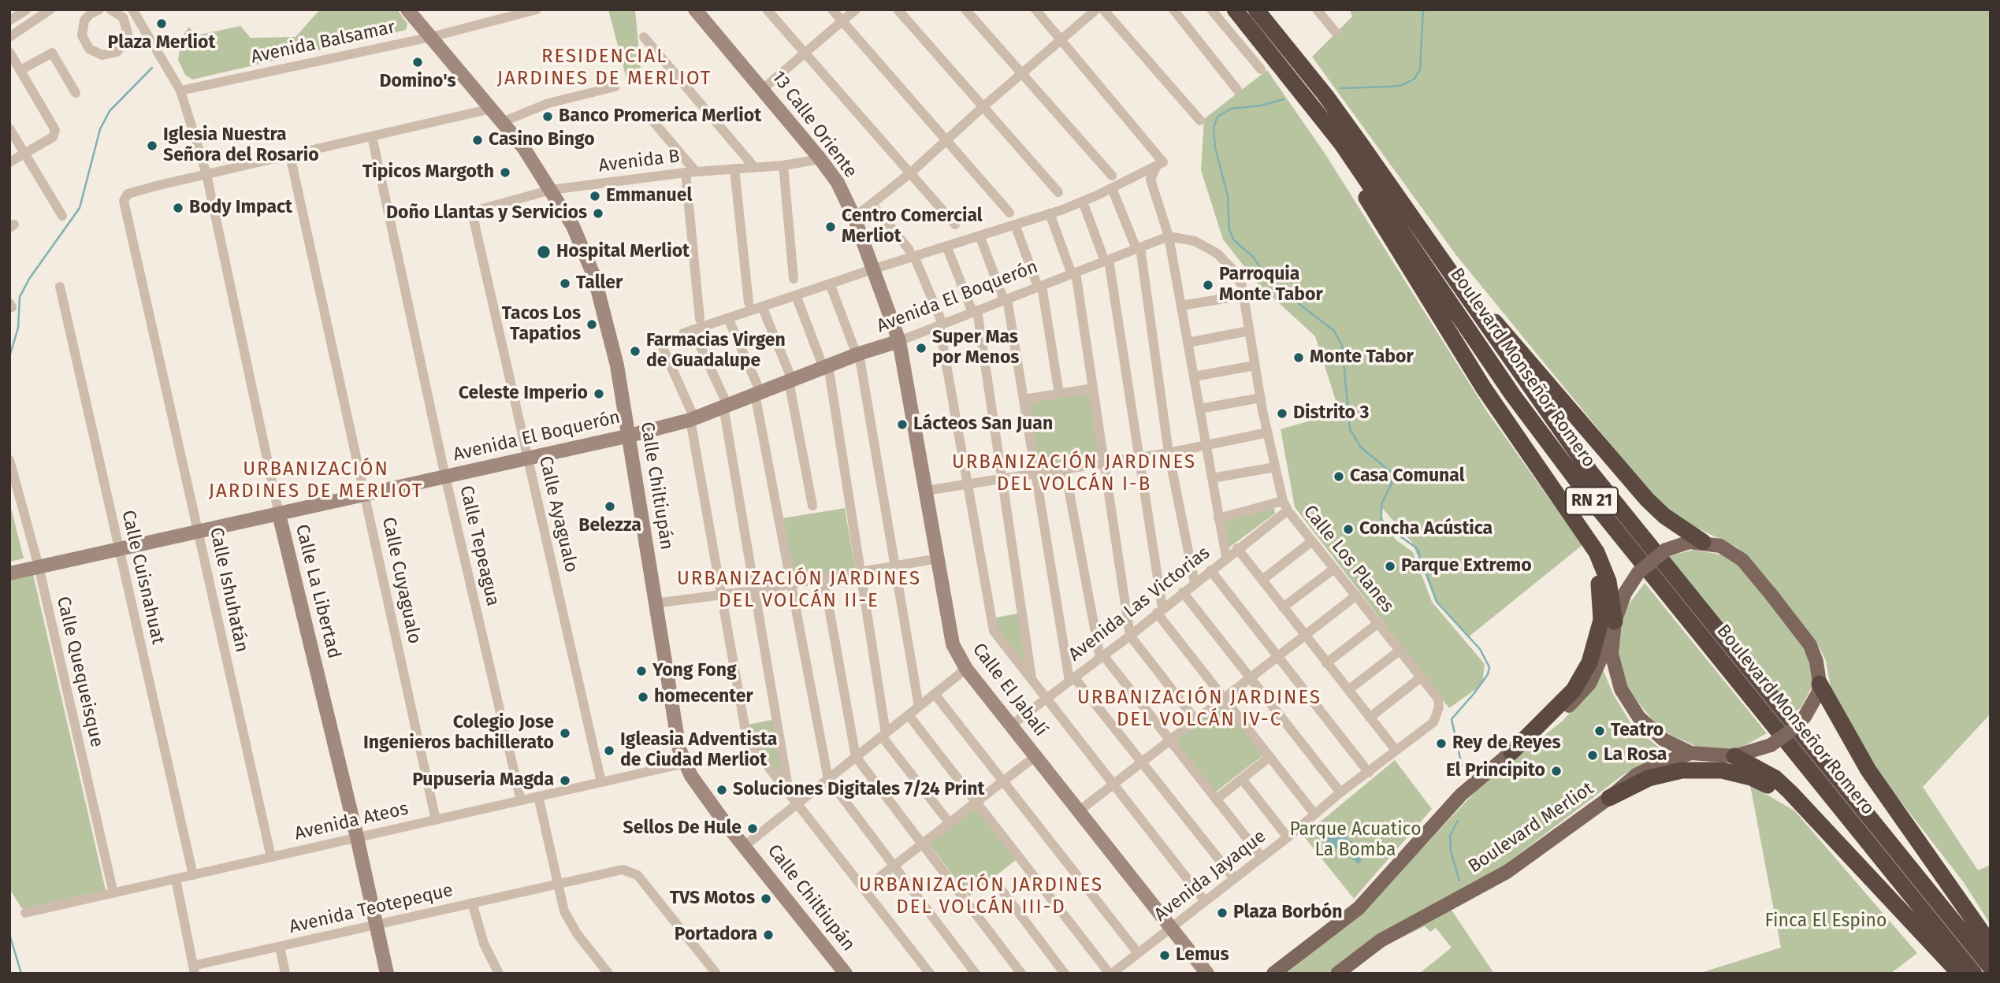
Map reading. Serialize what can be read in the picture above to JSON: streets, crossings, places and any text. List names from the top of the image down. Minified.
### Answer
{"streets":{"highway":["Boulevard Monseñor Romero","RN 21"],"main road":["13 Calle Oriente","Avenida El Boquerón","Calle Chiltiupán","Calle La Libertad","Calle El Jabalí","Boulevard Merliot"],"street":["Avenida Balsamar","Avenida B","Calle Ayagualo","Calle Tepeagua","Calle Los Planes","Calle Cuisnahuat","Calle Cuyagualo","Calle Ishuhatán","Avenida Las Victorias","Calle Quequeisque","Avenida Ateos","Avenida Jayaque","Avenida Teotepeque"]},"crossings":[["Avenida Balsamar","Calle Chiltiupán"],["Avenida Balsamar","Calle La Libertad"],["13 Calle Oriente","Avenida B"],["13 Calle Oriente","Avenida El Boquerón"],["13 Calle Oriente","Calle El Jabalí"],["Avenida B","Calle Chiltiupán"],["Avenida B","Calle Ayagualo"],["Avenida El Boquerón","Calle Chiltiupán"],["Avenida El Boquerón","Calle Ayagualo"],["Avenida El Boquerón","Calle Tepeagua"],["Avenida El Boquerón","Calle Los Planes"],["Avenida El Boquerón","Calle Cuisnahuat"],["Avenida El Boquerón","Calle Cuyagualo"],["Avenida El Boquerón","Calle Ishuhatán"],["Avenida El Boquerón","Calle La Libertad"],["Avenida El Boquerón","Calle Quequeisque"],["Avenida El Boquerón","Calle El Jabalí"],["Calle Chiltiupán","Avenida Ateos"],["Calle Ayagualo","Avenida Ateos"],["Calle Tepeagua","Avenida Ateos"],["Calle Los Planes","Avenida Las Victorias"],["Calle Los Planes","Avenida Jayaque"],["Calle Cuisnahuat","Avenida Ateos"],["Calle Cuyagualo","Avenida Ateos"],["Calle Ishuhatán","Calle La Libertad"],["Calle Ishuhatán","Avenida Ateos"],["Calle La Libertad","Avenida Ateos"],["Calle La Libertad","Avenida Teotepeque"],["Avenida Las Victorias","Calle El Jabalí"],["Calle Quequeisque","Avenida Ateos"],["Calle El Jabalí","Avenida Jayaque"]],"districts":["RESIDENCIAL JARDINES DE MERLIOT","URBANIZACIÓN JARDINES DEL VOLCÁN I-B","URBANIZACIÓN JARDINES DE MERLIOT","URBANIZACIÓN JARDINES DEL VOLCÁN II-E","URBANIZACIÓN JARDINES DEL VOLCÁN IV-C","URBANIZACIÓN JARDINES DEL VOLCÁN III-D"],"parks":["Parque Acuatico La Bomba","Finca El Espino"],"places":["Plaza Merliot","Domino's","Banco Promerica Merliot","Casino Bingo","Iglesia Nuestra Señora del Rosario","Tipicos Margoth","Emmanuel","Body Impact","Doño Llantas y Servicios","Centro Comercial Merliot","Hospital Merliot","Taller","Parroquia Monte Tabor","Tacos Los Tapatios","Super Mas por Menos","Farmacias Virgen de Guadalupe","Monte Tabor","Celeste Imperio","Distrito 3","Lácteos San Juan","Casa Comunal","Belezza","Concha Acústica","Parque Extremo","Yong Fong","homecenter","Teatro","Colegio Jose Ingenieros bachillerato","Rey de Reyes","Igleasia Adventista de Ciudad Merliot","La Rosa","El Principito","Pupuseria Magda","Soluciones Digitales 7/24 Print","Sellos De Hule","TVS Motos","Plaza Borbón","Portadora","Lemus"]}
